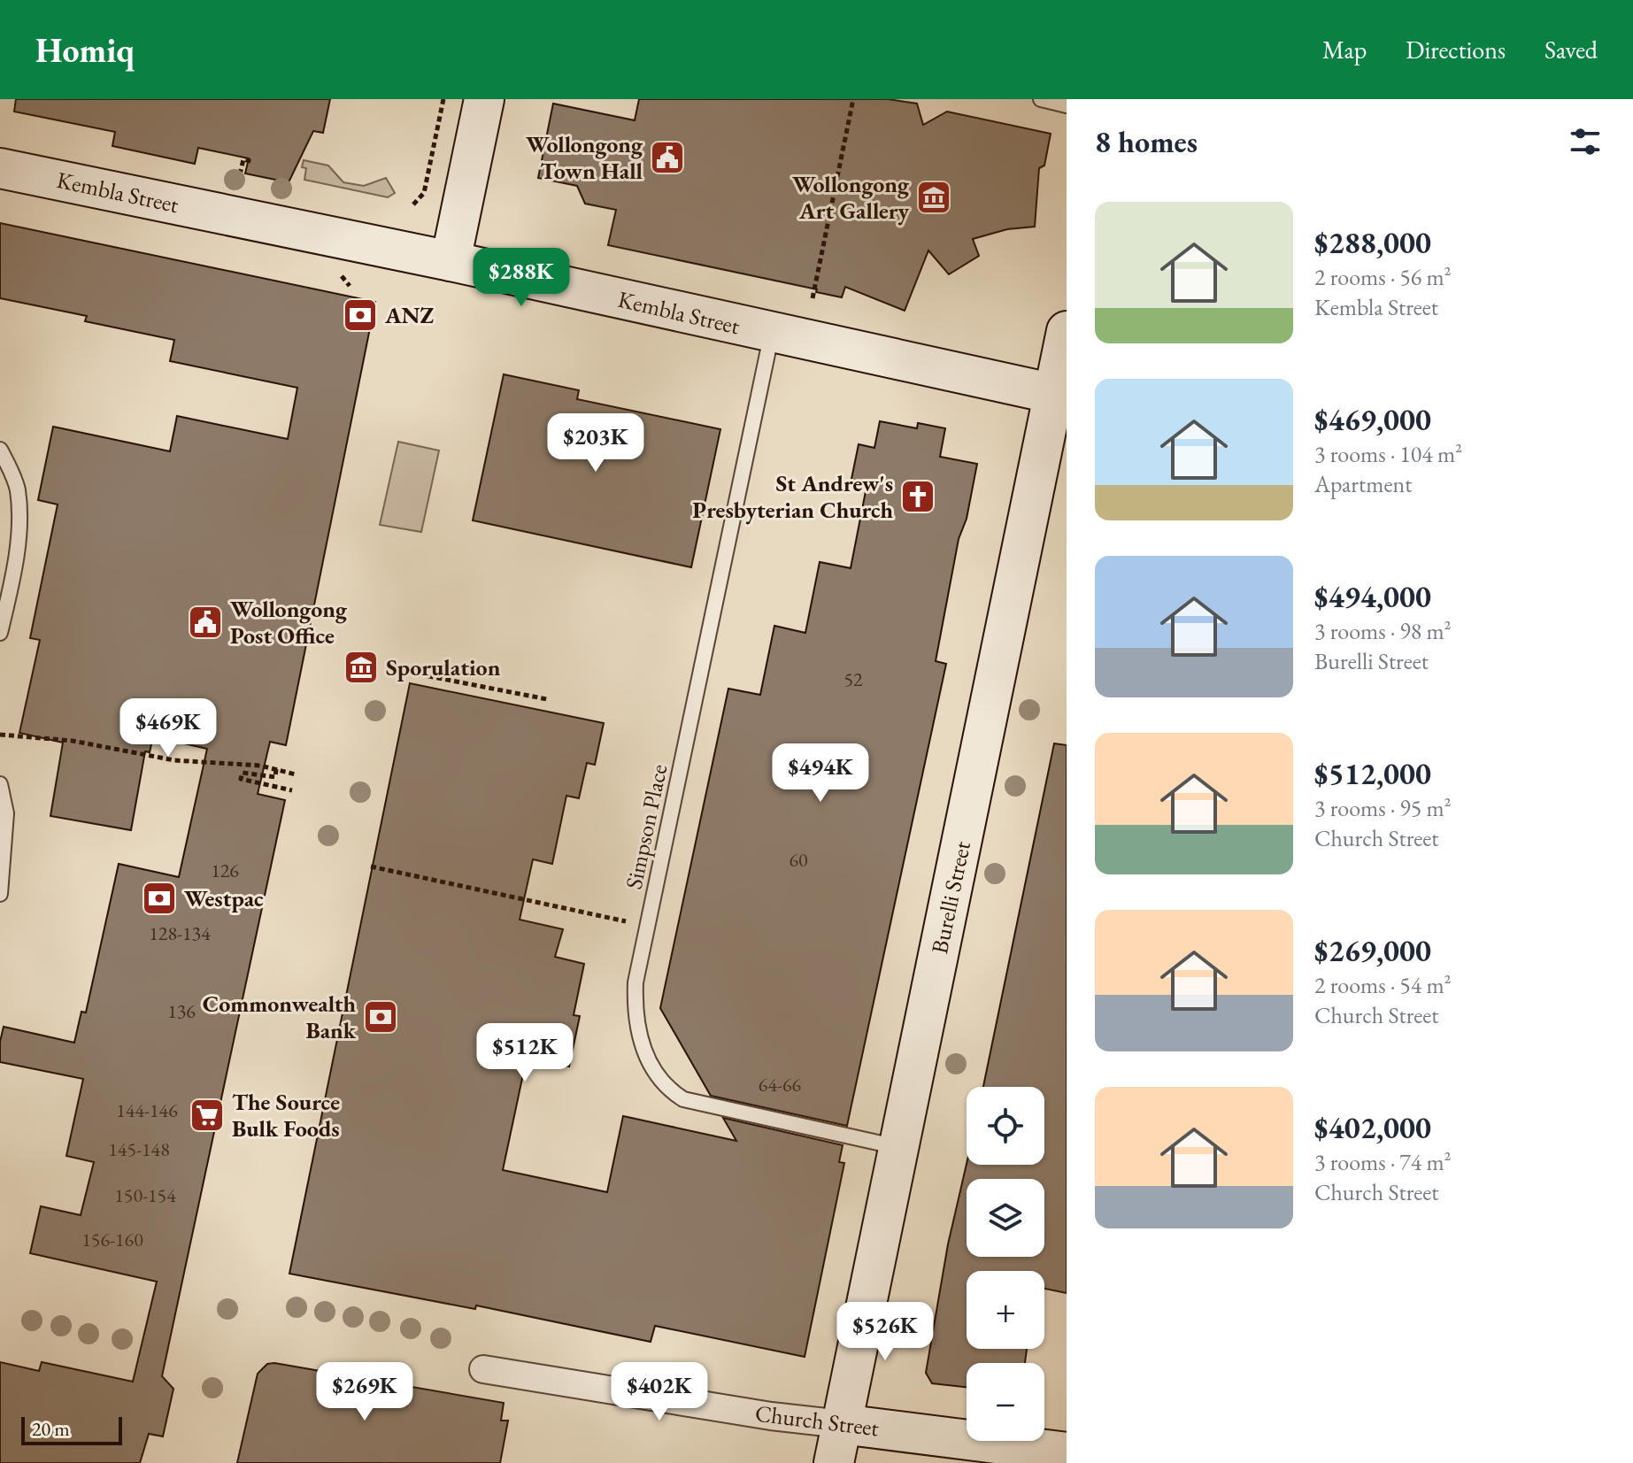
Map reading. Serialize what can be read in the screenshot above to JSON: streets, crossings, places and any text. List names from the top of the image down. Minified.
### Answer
{"streets":{"main road":["Kembla Street","Burelli Street","Church Street"],"lane":["Simpson Place"]},"crossings":[["Kembla Street","Simpson Place"],["Kembla Street","Burelli Street"],["Simpson Place","Burelli Street"],["Burelli Street","Church Street"]],"places":{"public building":["Wollongong Town Hall","Wollongong Post Office"],"museum":["Wollongong Art Gallery","Sporulation"],"bank":["ANZ","Westpac","Commonwealth Bank"],"church":["St Andrew's Presbyterian Church"],"supermarket":["The Source Bulk Foods"]},"house_numbers":["52","60","126","128-134","136","64-66","144-146","145-148","150-154","156-160"],"scale_bar":"20 m","page":{"header":"Homiq","nav":["Map","Directions","Saved"],"heading":"8 homes","list":[{"name":"$288,000","note":"2 rooms · 56 m² · Kembla Street"},{"name":"$469,000","note":"3 rooms · 104 m² · Apartment"},{"name":"$494,000","note":"3 rooms · 98 m² · Burelli Street"},{"name":"$512,000","note":"3 rooms · 95 m² · Church Street"},{"name":"$269,000","note":"2 rooms · 54 m² · Church Street"},{"name":"$402,000","note":"3 rooms · 74 m² · Church Street"}],"price":["$288K","$203K","$469K","$494K","$512K","$526K","$269K","$402K"],"map_buttons":["+","−"],"scale":"20 m"}}
